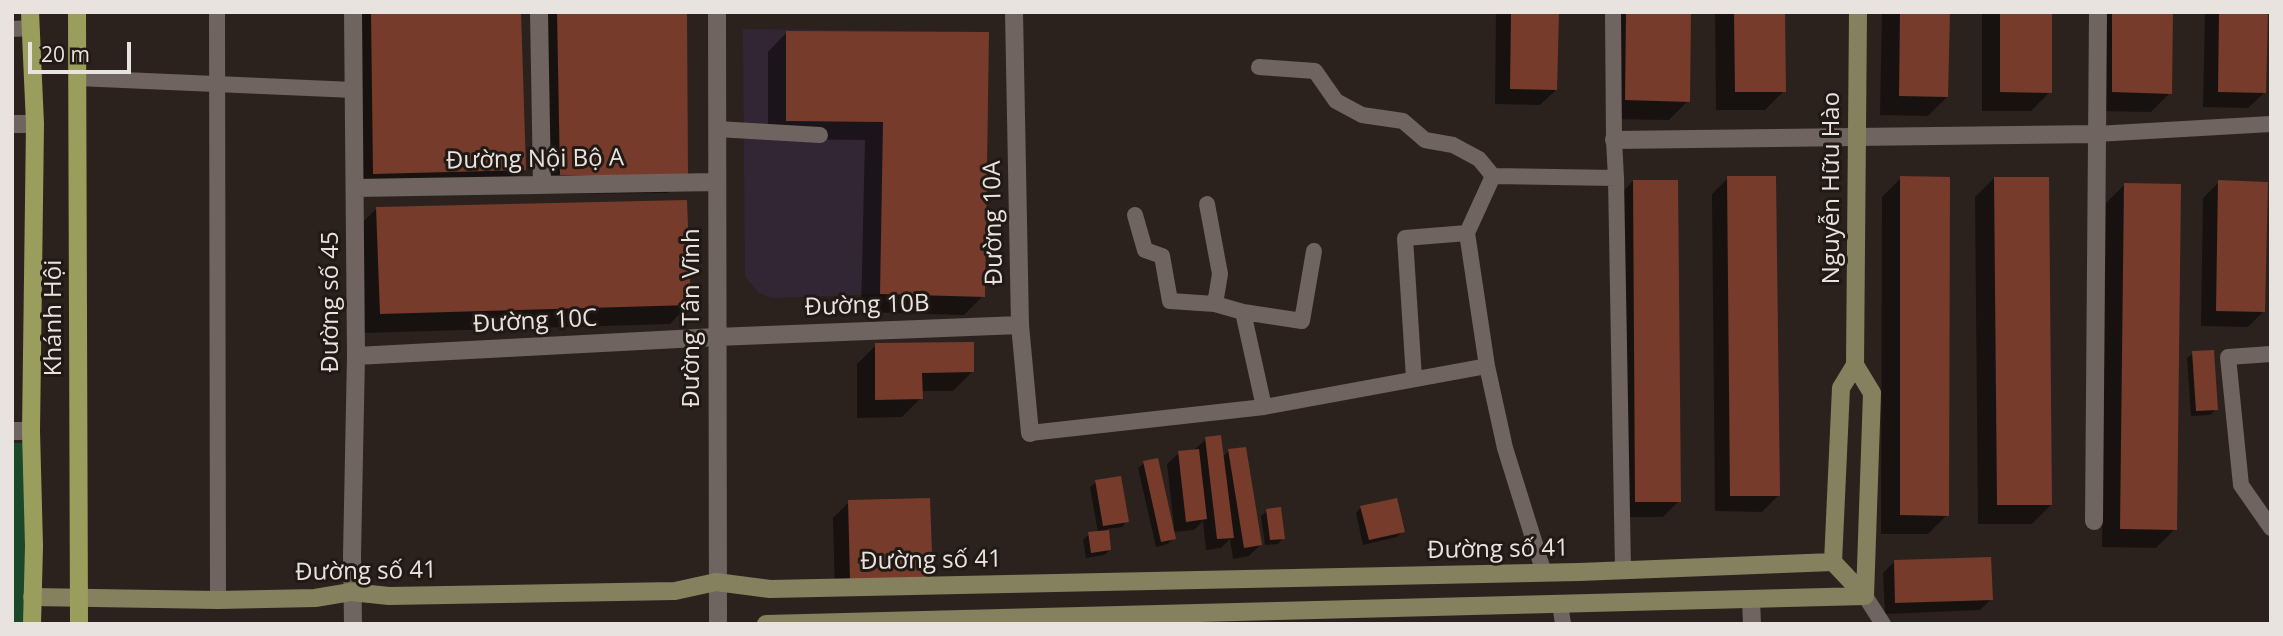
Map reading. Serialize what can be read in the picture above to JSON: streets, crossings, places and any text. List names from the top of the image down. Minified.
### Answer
{"streets":{"main road":["Khánh Hội"],"street":["Đường Nội Bộ A","Nguyễn Hữu Hào","Đường 10A","Đường số 45","Đường 10B","Đường Tân Vĩnh","Đường 10C","Đường số 41"]},"crossings":[["Đường Nội Bộ A","Đường số 45"],["Đường Nội Bộ A","Đường Tân Vĩnh"],["Nguyễn Hữu Hào","Đường số 41"],["Đường 10A","Đường 10B"],["Đường số 45","Đường 10C"],["Đường số 45","Đường số 41"],["Đường 10B","Đường Tân Vĩnh"],["Đường 10B","Đường 10C"],["Khánh Hội","Đường số 41"],["Đường Tân Vĩnh","Đường 10C"],["Đường Tân Vĩnh","Đường số 41"]],"scale_bar":"20 m"}
